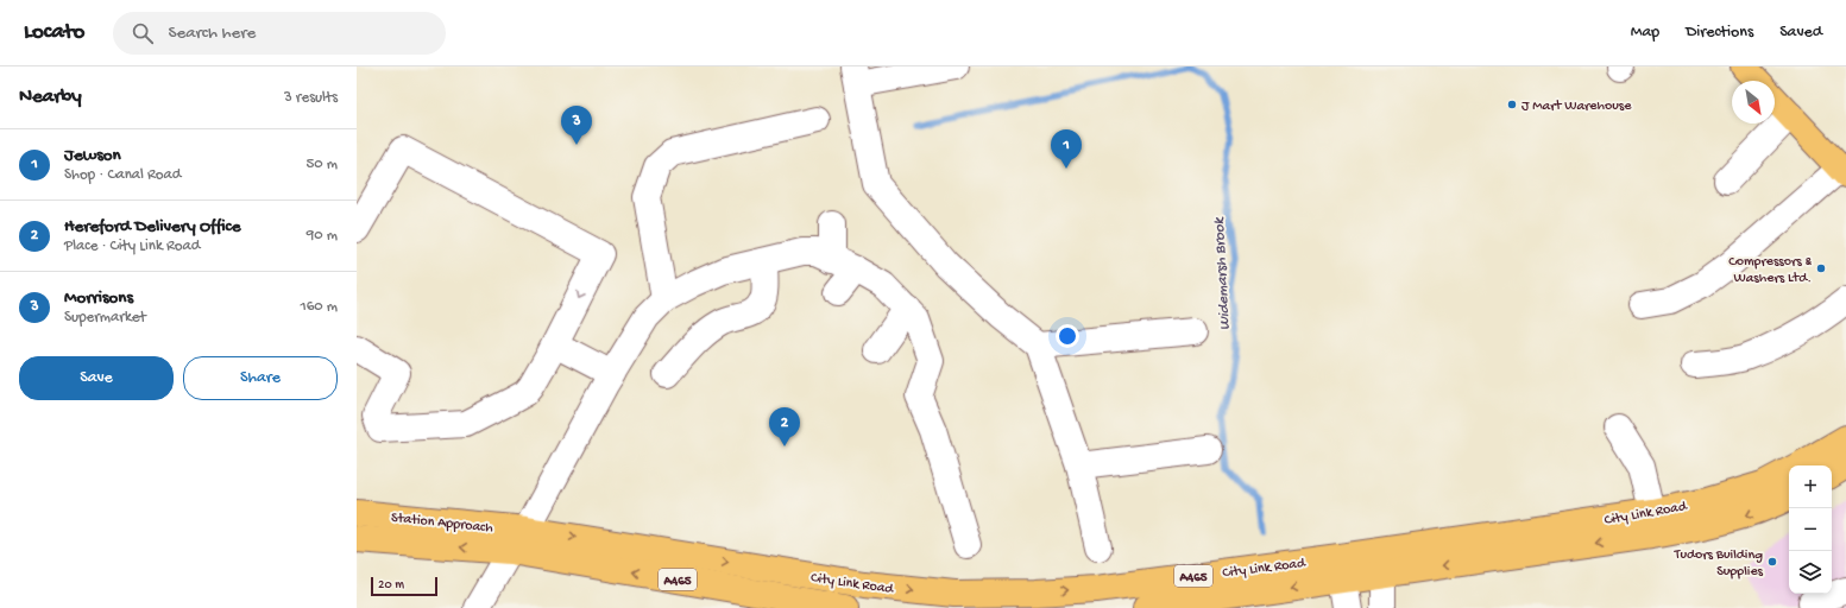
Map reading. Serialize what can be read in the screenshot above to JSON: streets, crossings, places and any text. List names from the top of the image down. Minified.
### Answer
{"streets":{"main road":["City Link Road","Station Approach","A465"]},"crossings":[["City Link Road","Station Approach"]],"water":["Widemarsh Brook"],"places":["J Mart Warehouse","Compressors & Washers Ltd.","Tudors Building Supplies"],"scale_bar":"20 m","north":"bottom right","page":{"header":"Locato","search":"Search here","nav":["Map","Directions","Saved"],"heading":["Nearby","3 results"],"pins":["3","1","2"],"list":[{"mark":"1","name":"Jewson","note":"Shop · Canal Road","value":"50 m"},{"mark":"2","name":"Hereford Delivery Office","note":"Place · City Link Road","value":"90 m"},{"mark":"3","name":"Morrisons","note":"Supermarket","value":"160 m"}],"buttons":["Save","Share"],"map_buttons":["+","−"],"scale":"20 m"}}
